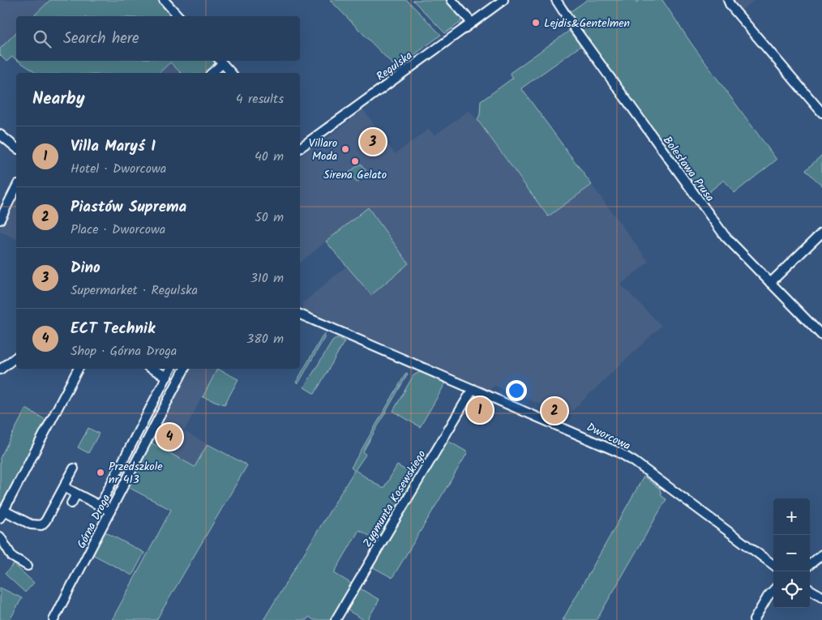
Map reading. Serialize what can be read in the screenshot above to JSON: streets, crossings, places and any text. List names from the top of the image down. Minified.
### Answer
{"streets":{"street":["Regulska","Bolesława Prusa","Dworcowa","Zygmunta Kosewskiego","Górna Droga"]},"crossings":[["Dworcowa","Zygmunta Kosewskiego"]],"places":["Lejdis&Gentelmen","Villaro Moda","Sirena Gelato","Przedszkole nr 413"],"page":{"search":"Search here","heading":["Nearby","4 results"],"list":[{"mark":"1","name":"Villa Maryś I","note":"Hotel · Dworcowa","value":"40 m"},{"mark":"2","name":"Piastów Suprema","note":"Place · Dworcowa","value":"50 m"},{"mark":"3","name":"Dino","note":"Supermarket · Regulska","value":"310 m"},{"mark":"4","name":"ECT Technik","note":"Shop · Górna Droga","value":"380 m"}],"pins":["3","1","2","4"],"map_buttons":["+","−"]}}
